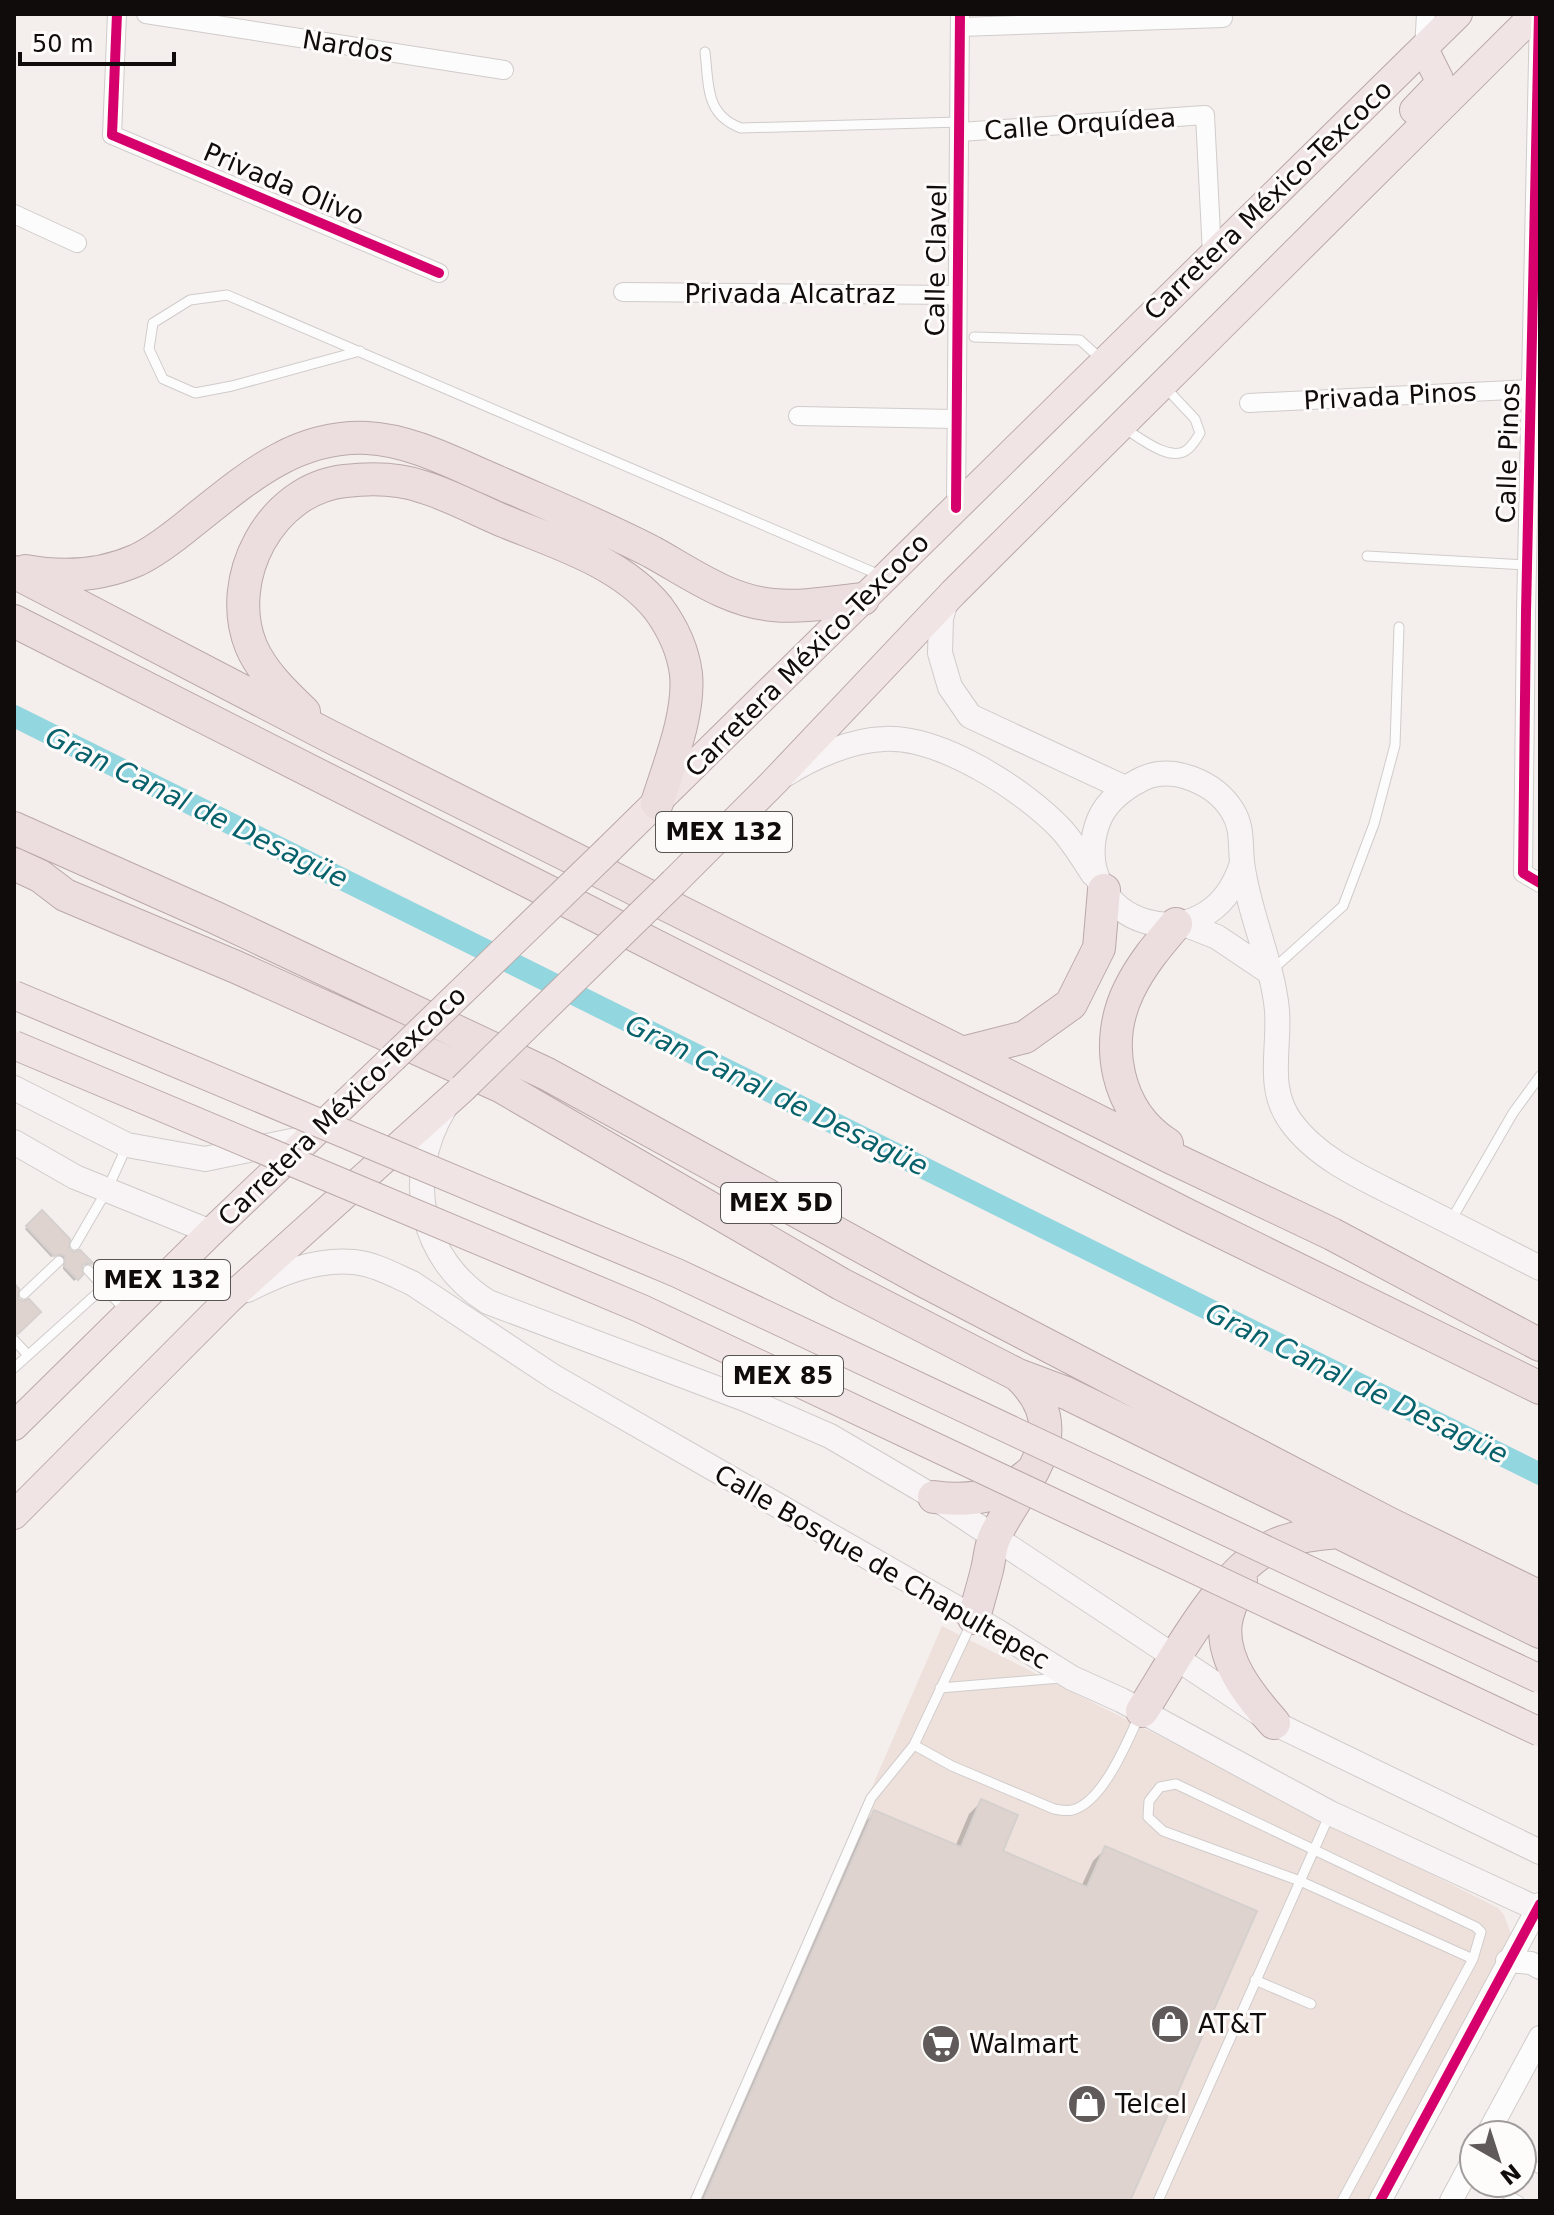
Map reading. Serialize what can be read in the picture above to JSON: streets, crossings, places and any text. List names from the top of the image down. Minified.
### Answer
{"streets":{"highway":["Carretera México-Texcoco","MEX 132","MEX 5D","MEX 85"],"main road":["Calle Bosque de Chapultepec"],"street":["Nardos","Calle Orquídea","Privada Olivo","Calle Clavel","Privada Alcatraz","Privada Pinos","Calle Pinos"]},"crossings":[["Calle Orquídea","Carretera México-Texcoco"],["Calle Orquídea","Calle Clavel"],["Carretera México-Texcoco","Calle Clavel"],["Carretera México-Texcoco","Calle Pinos"],["Carretera México-Texcoco","Calle Bosque de Chapultepec"],["Calle Clavel","Privada Alcatraz"],["Privada Pinos","Calle Pinos"]],"water":["Gran Canal de Desagüe"],"places":{"shop":["AT&T","Telcel"],"supermarket":["Walmart"]},"scale_bar":"50 m","north":"bottom right"}
